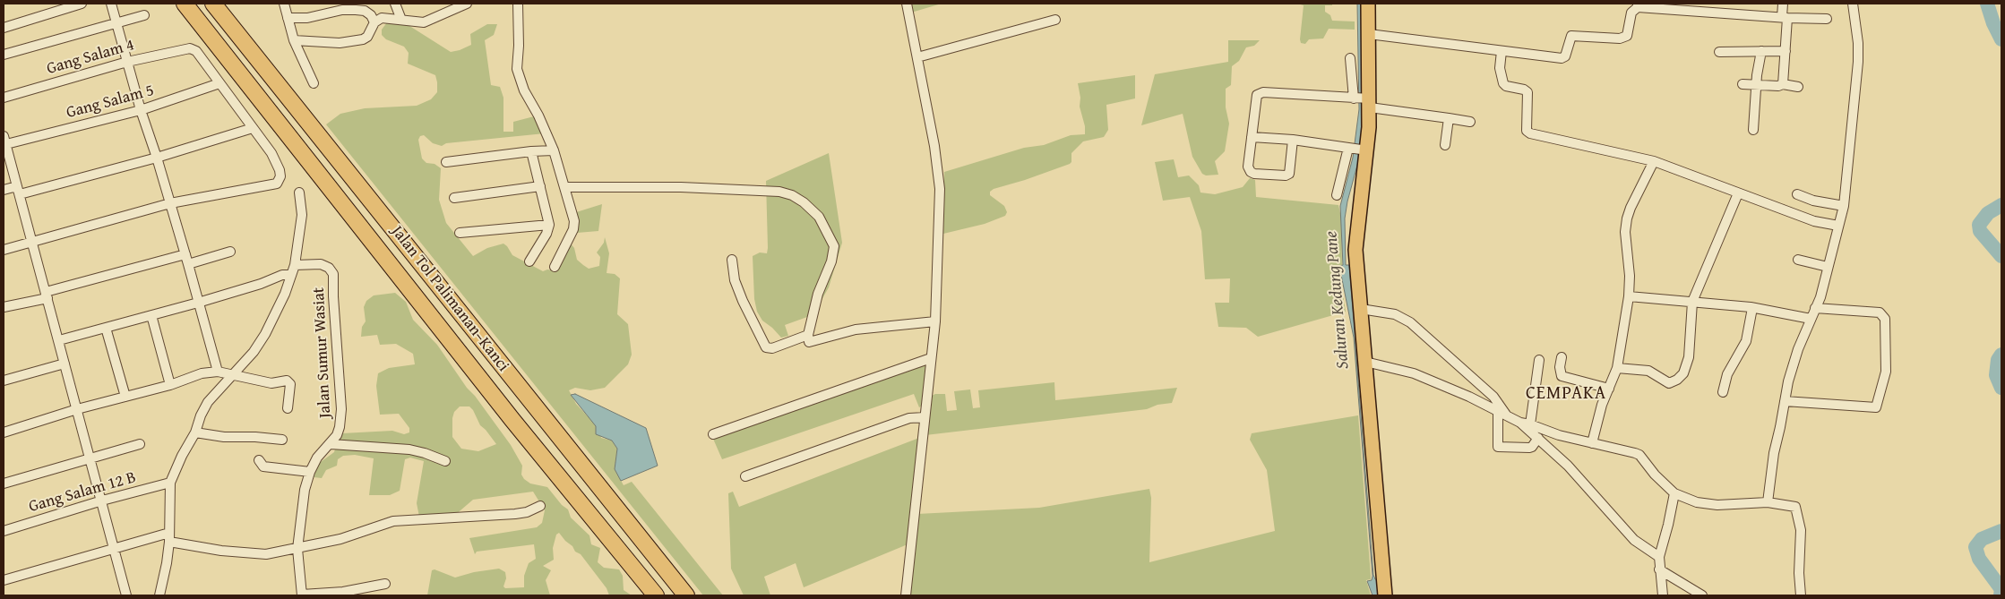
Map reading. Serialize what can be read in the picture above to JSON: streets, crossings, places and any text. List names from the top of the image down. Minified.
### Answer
{"streets":{"highway":["Jalan Tol Palimanan–Kanci"],"street":["Gang Salam 4","Gang Salam 5","Jalan Sumur Wasiat","Gang Salam 12 B"]},"crossings":[["Gang Salam 4","Gang Salam 5"]],"districts":["CEMPAKA"],"water":["Saluran Kedung Pane"]}
